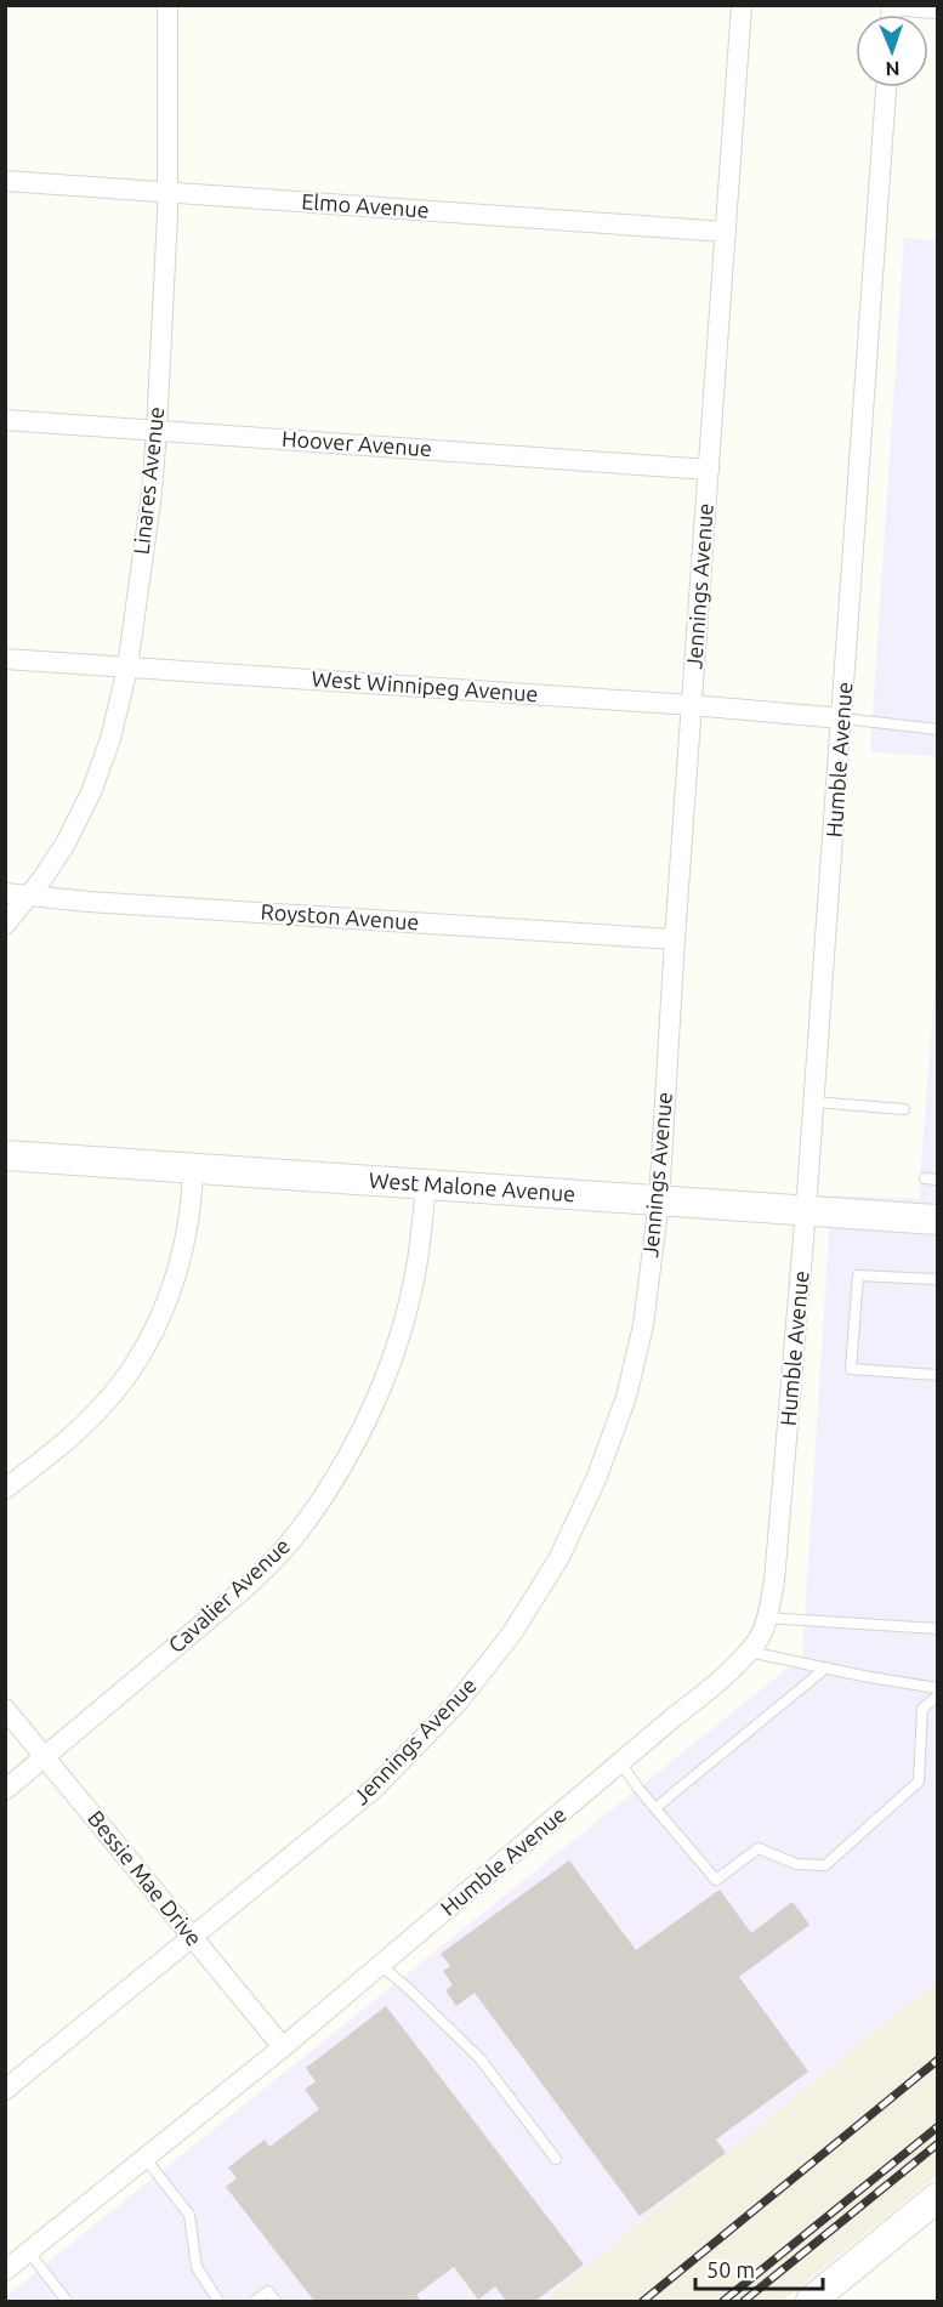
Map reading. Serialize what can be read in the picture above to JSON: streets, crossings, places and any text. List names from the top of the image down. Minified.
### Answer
{"streets":{"street":["Elmo Avenue","Hoover Avenue","Linares Avenue","Jennings Avenue","West Winnipeg Avenue","Humble Avenue","Royston Avenue","West Malone Avenue","Cavalier Avenue","Bessie Mae Drive"]},"crossings":[["Elmo Avenue","Linares Avenue"],["Elmo Avenue","Jennings Avenue"],["Hoover Avenue","Linares Avenue"],["Hoover Avenue","Jennings Avenue"],["Linares Avenue","West Winnipeg Avenue"],["Linares Avenue","Royston Avenue"],["Jennings Avenue","West Winnipeg Avenue"],["Jennings Avenue","Royston Avenue"],["Jennings Avenue","West Malone Avenue"],["Jennings Avenue","Bessie Mae Drive"],["West Winnipeg Avenue","Humble Avenue"],["Humble Avenue","West Malone Avenue"],["Humble Avenue","Bessie Mae Drive"],["West Malone Avenue","Cavalier Avenue"],["Cavalier Avenue","Bessie Mae Drive"]],"scale_bar":"50 m","north":"bottom"}
